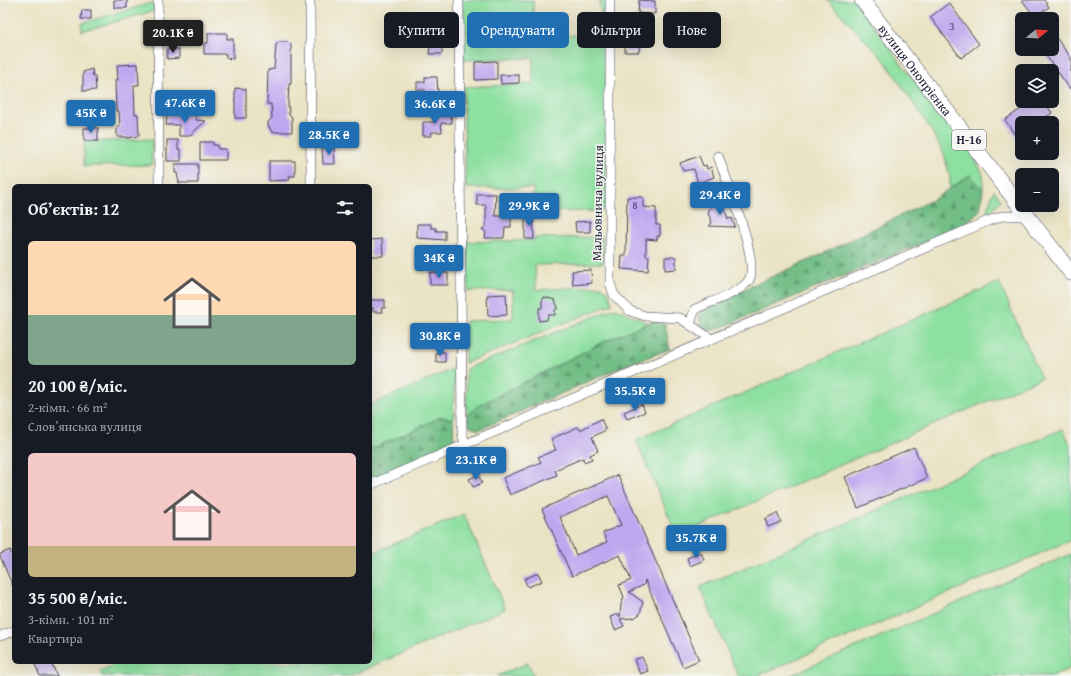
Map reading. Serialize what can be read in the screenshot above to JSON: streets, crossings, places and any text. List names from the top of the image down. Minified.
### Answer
{"streets":{"main road":["вулиця Онопрієнка","Н-16"],"street":["Мальовнича вулиця"]},"house_numbers":["3","8"],"north":"right","page":{"map_buttons":["+","−"],"chip":["Купити","Орендувати","Фільтри","Нове"],"price":["20.1K ₴","47.6K ₴","36.6K ₴","45K ₴","28.5K ₴","29.4K ₴","29.9K ₴","34K ₴","30.8K ₴","35.5K ₴","23.1K ₴","35.7K ₴"],"heading":"Об’єктів: 12","list":[{"name":"20 100 ₴/міс.","note":"2-кімн. · 66 m² · Словʼянська вулиця"},{"name":"35 500 ₴/міс.","note":"3-кімн. · 101 m² · Квартира"}]}}
